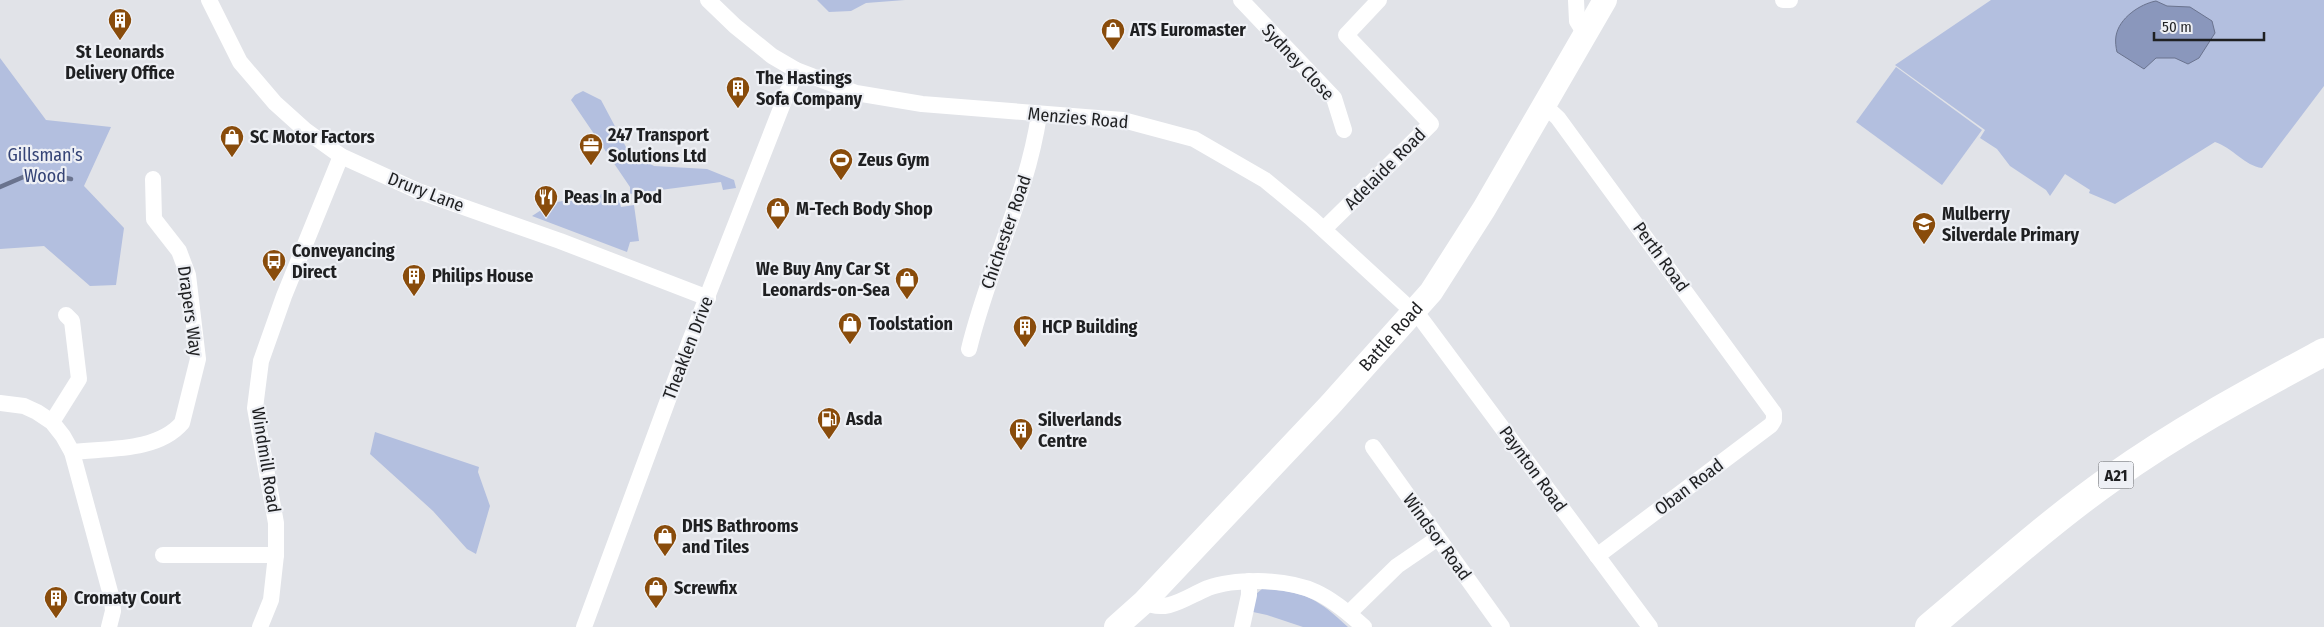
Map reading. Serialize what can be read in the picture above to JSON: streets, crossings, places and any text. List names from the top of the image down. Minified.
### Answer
{"streets":{"highway":["A21"],"main road":["Battle Road"],"street":["Sydney Close","Menzies Road","Adelaide Road","Drury Lane","Chichester Road","Perth Road","Drapers Way","Theaklen Drive","Windmill Road","Paynton Road","Oban Road","Windsor Road"]},"crossings":[["Menzies Road","Adelaide Road"],["Menzies Road","Chichester Road"],["Menzies Road","Battle Road"],["Menzies Road","Theaklen Drive"],["Menzies Road","Paynton Road"],["Drury Lane","Theaklen Drive"],["Drury Lane","Windmill Road"],["Perth Road","Battle Road"],["Perth Road","Oban Road"],["Battle Road","Paynton Road"],["Paynton Road","Oban Road"]],"parks":["Gillsman's Wood"],"places":{"building":["St Leonards Delivery Office","The Hastings Sofa Company","Philips House","HCP Building","Silverlands Centre","Cromaty Court"],"shop":["ATS Euromaster","SC Motor Factors","M-Tech Body Shop","We Buy Any Car St Leonards-on-Sea","Toolstation","DHS Bathrooms and Tiles","Screwfix"],"office":["247 Transport Solutions Ltd"],"sports":["Zeus Gym"],"restaurant":["Peas In a Pod"],"school or university":["Mulberry Silverdale Primary"],"bus stop":["Conveyancing Direct"],"fuel station":["Asda"]},"scale_bar":"50 m"}
